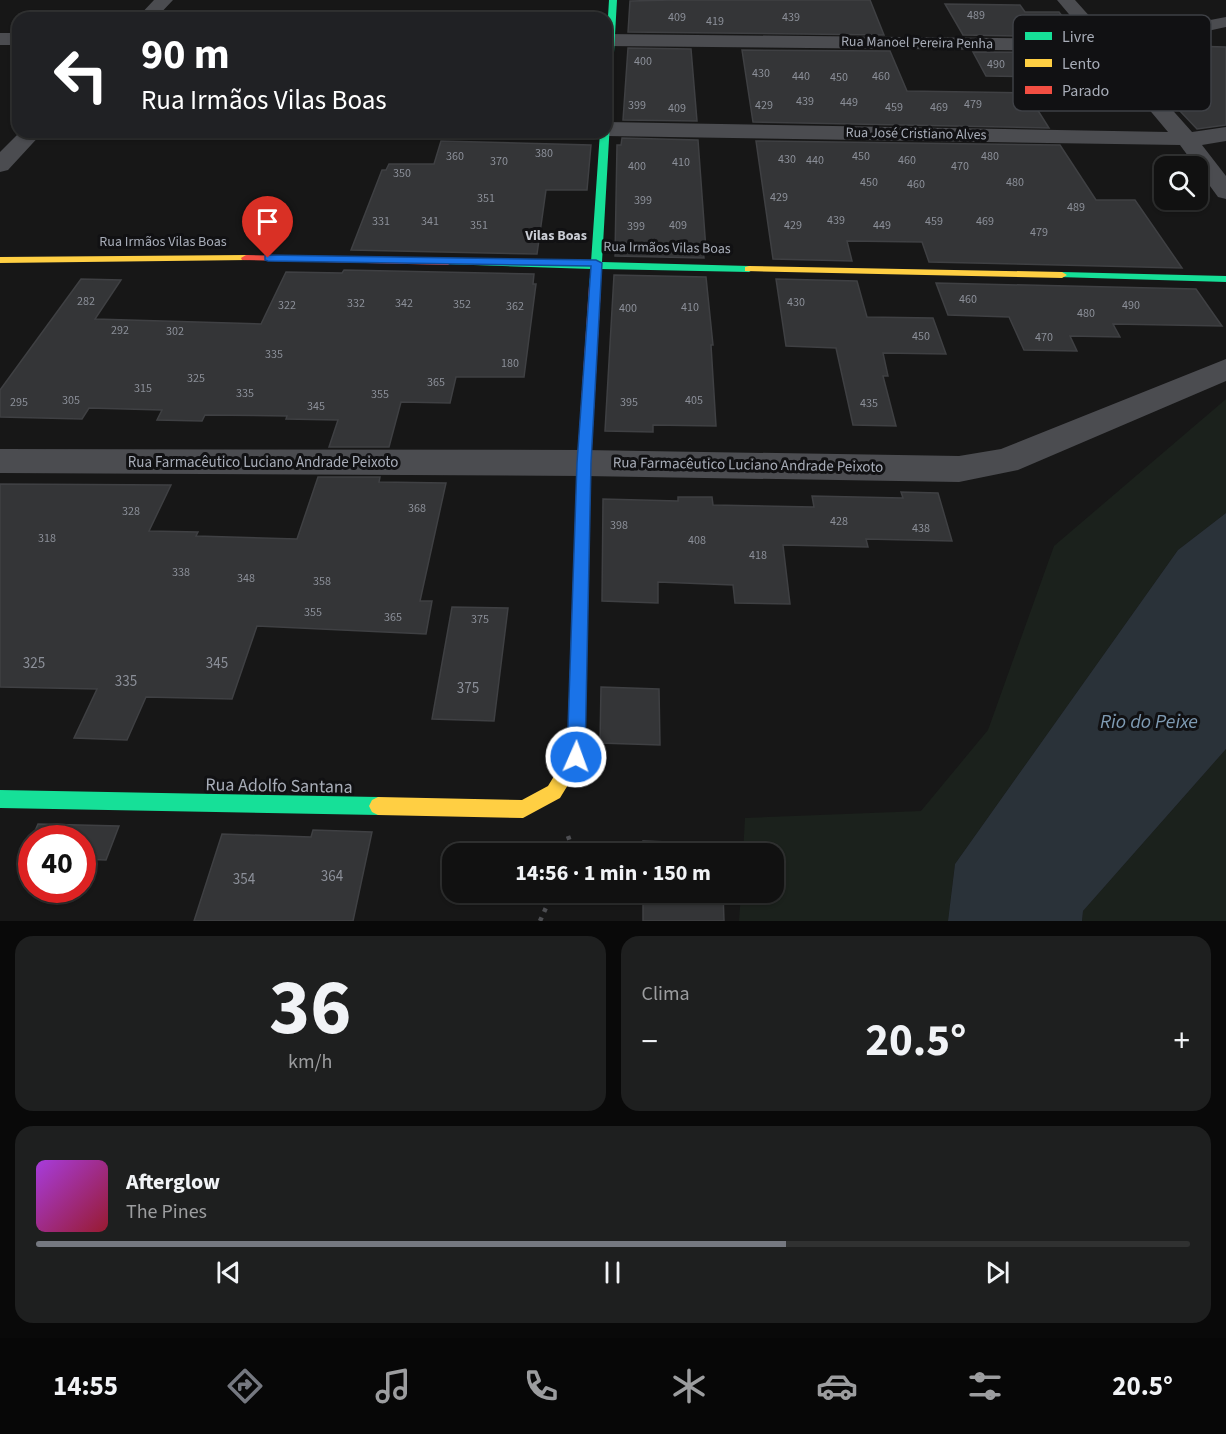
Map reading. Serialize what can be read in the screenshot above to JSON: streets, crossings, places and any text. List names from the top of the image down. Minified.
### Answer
{"streets":{"street":["Rua Manoel Pereira Penha","Rua José Cristiano Alves","Rua Irmãos Vilas Boas","Rua Farmacêutico Luciano Andrade Peixoto","Rua Adolfo Santana"]},"crossings":[["Rua Farmacêutico Luciano Andrade Peixoto","Rua Adolfo Santana"]],"districts":["Vilas Boas"],"water":["Rio do Peixe"],"house_numbers":["489","409","439","419","400","490","430","440","460","450","439","449","479","399","429","459","469","409","380","360","450","480","430","440","460","370","410","400","470","350","450","480","460","429","351","399","489","439","331","341","459","469","351","409","429","449","399","479","460","282","430","332","342","352","322","490","362","410","400","480","292","302","450","470","335","180","325","365","315","335","355","305","405","295","395","435","345","368","328","428","398","438","318","408","418","338","348","358","355","365","375","325","345","335","375","364","354"],"legend":["Livre","Lento","Parado"],"page":{"turn":["90 m","Rua Irmãos Vilas Boas"],"limit":"40","trip":"14:56 · 1 min · 150 m","tile":[["36","km/h"],"Clima"],"heat":["−","20.5°","+"],"song":["Afterglow","The Pines"],"tabs":["14:55","20.5°"]}}
